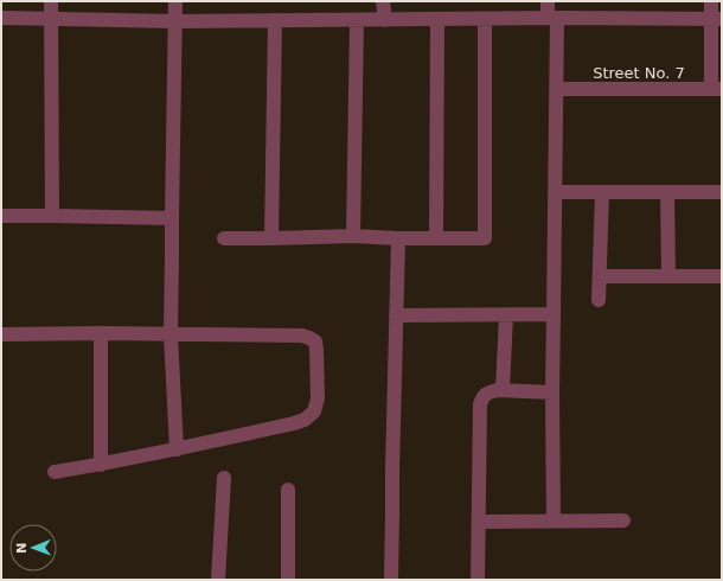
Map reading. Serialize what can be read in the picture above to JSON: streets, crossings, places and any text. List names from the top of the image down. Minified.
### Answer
{"streets":{"street":["Street No. 7"]},"north":"left"}
